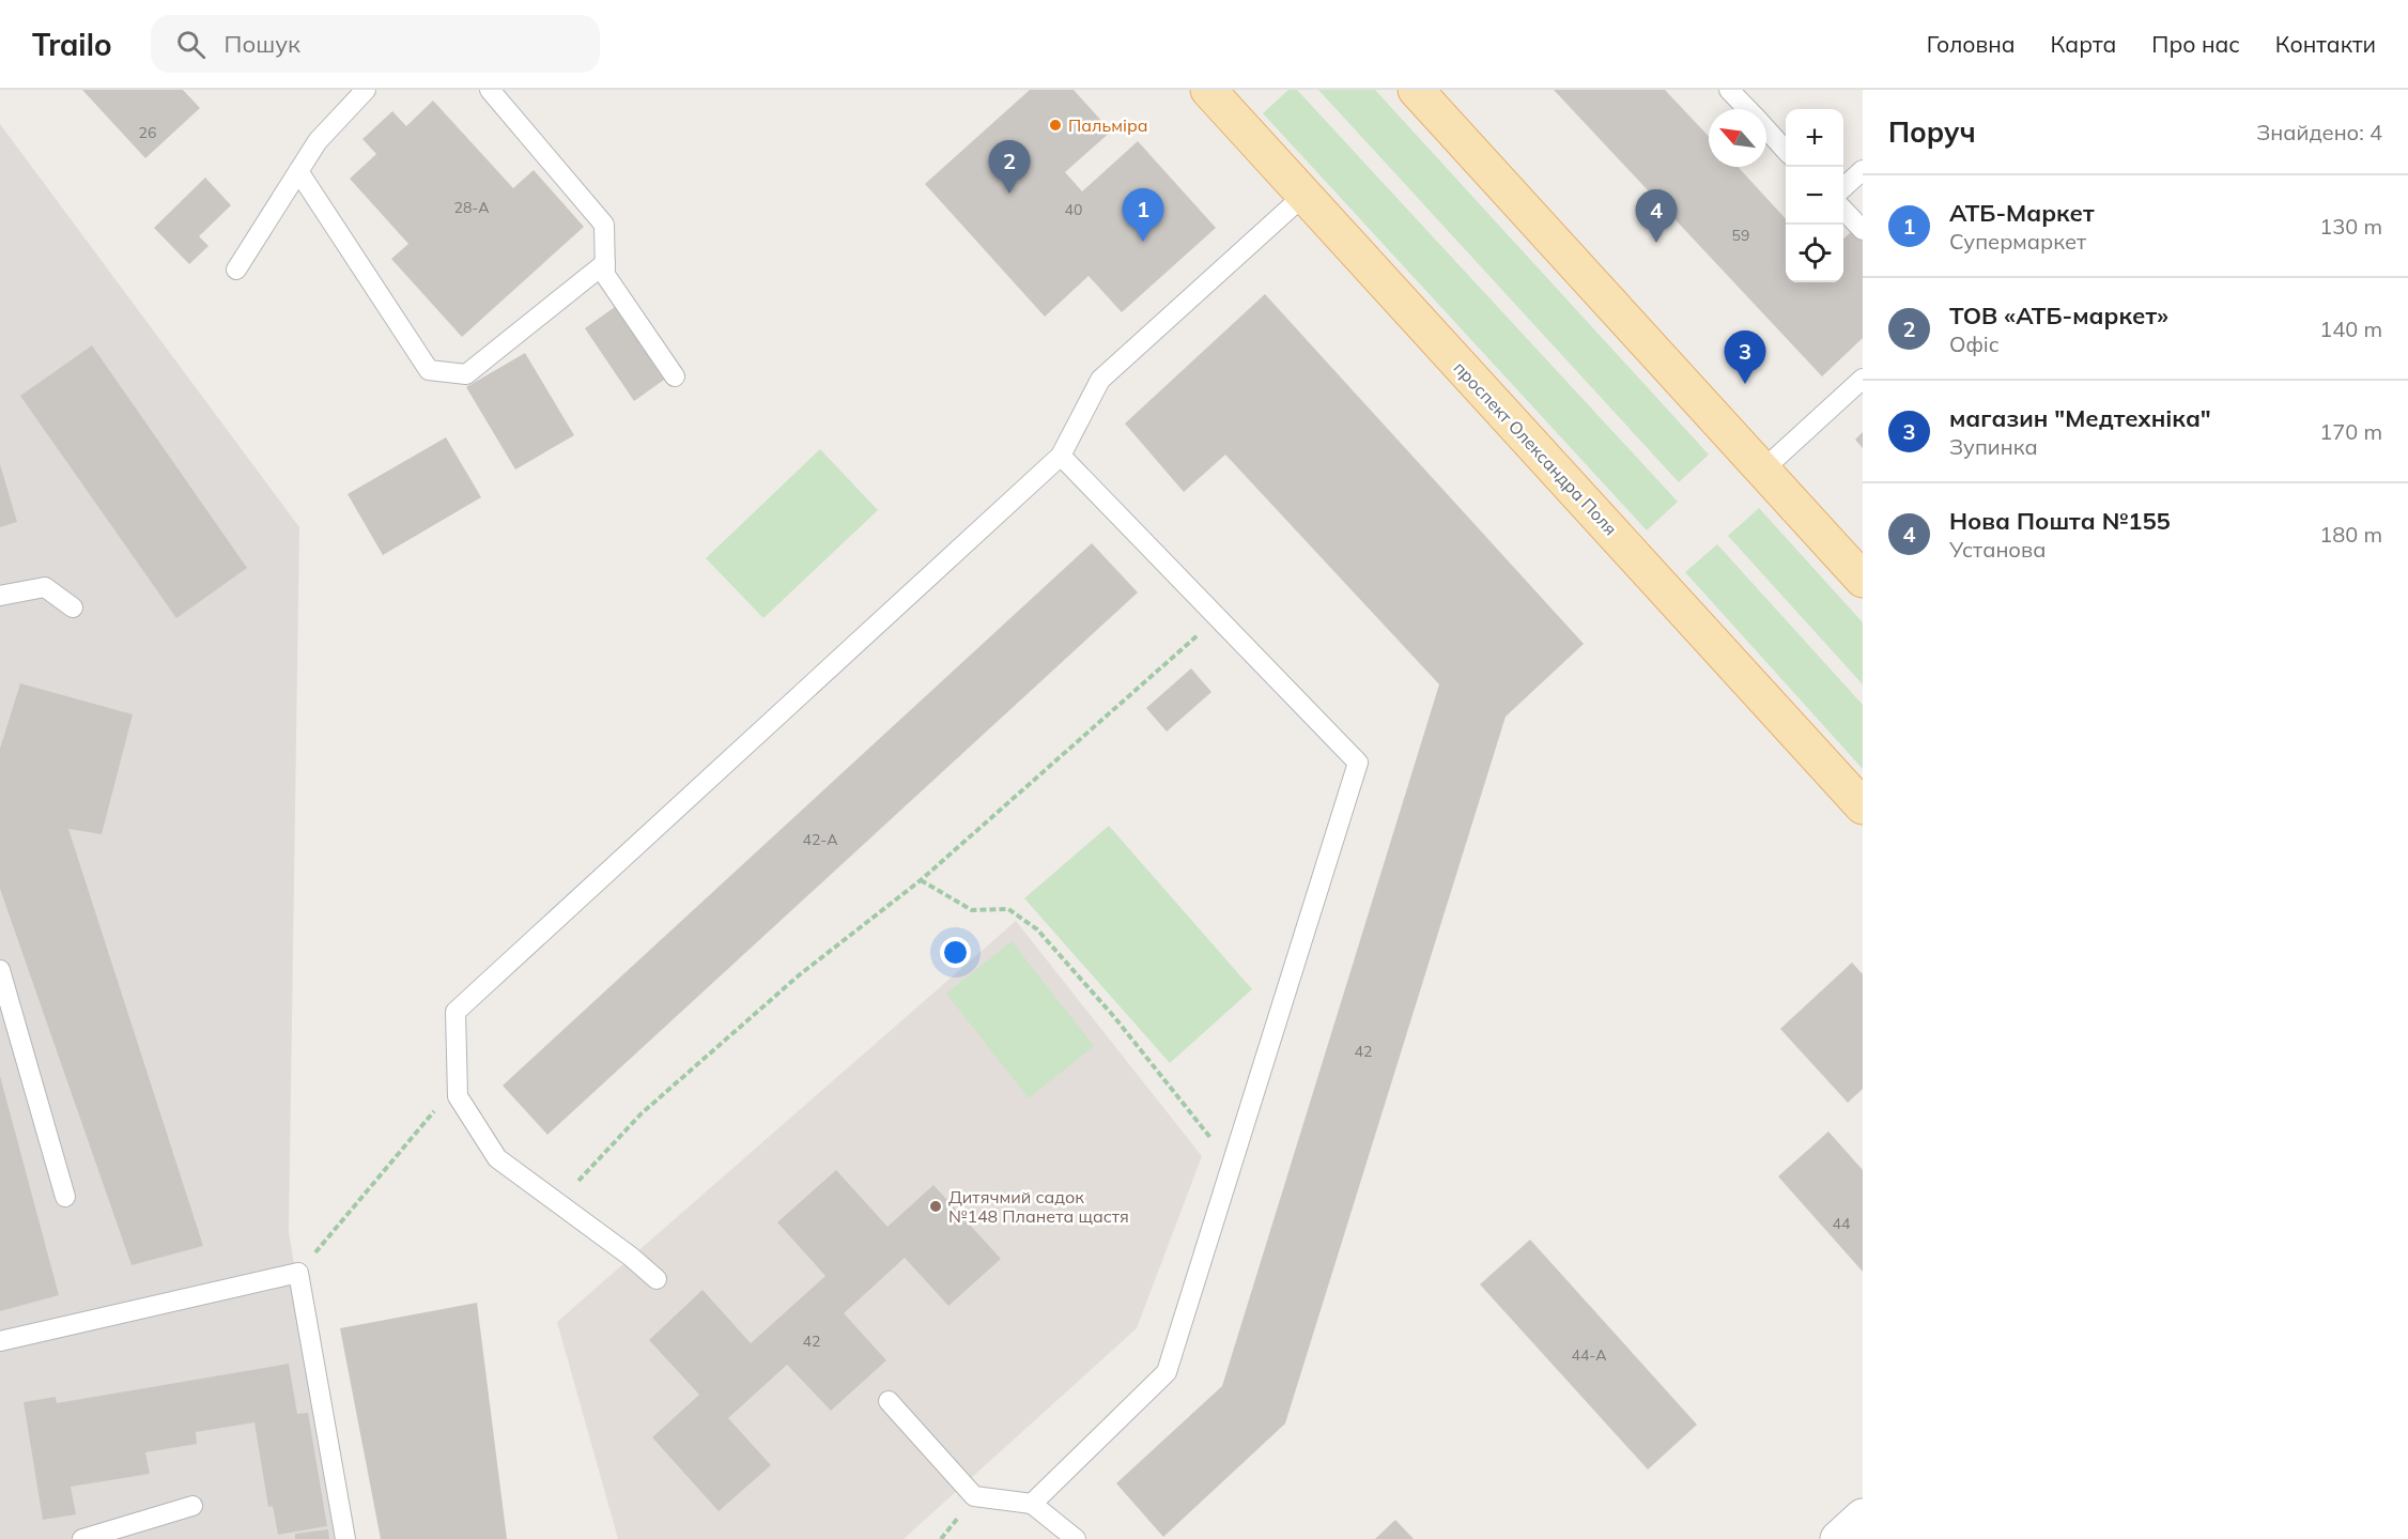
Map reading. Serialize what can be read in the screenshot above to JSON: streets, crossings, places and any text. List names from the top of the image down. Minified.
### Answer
{"streets":{"main road":["проспект Олександра Поля"]},"places":["Пальміра","Дитячмий садок №148 Планета щастя"],"house_numbers":["26","28-А","40","59","42-А","42","44","42","44-А"],"north":"top left","page":{"header":"Trailo","search":"Пошук","nav":["Головна","Карта","Про нас","Контакти"],"heading":["Поруч","Знайдено: 4"],"map_buttons":["+","−"],"pins":["2","1","4","3"],"list":[{"mark":"1","name":"АТБ-Маркет","note":"Супермаркет","value":"130 m"},{"mark":"2","name":"ТОВ «АТБ-маркет»","note":"Офіс","value":"140 m"},{"mark":"3","name":"магазин \"Медтехніка\"","note":"Зупинка","value":"170 m"},{"mark":"4","name":"Нова Пошта №155","note":"Установа","value":"180 m"}]}}
